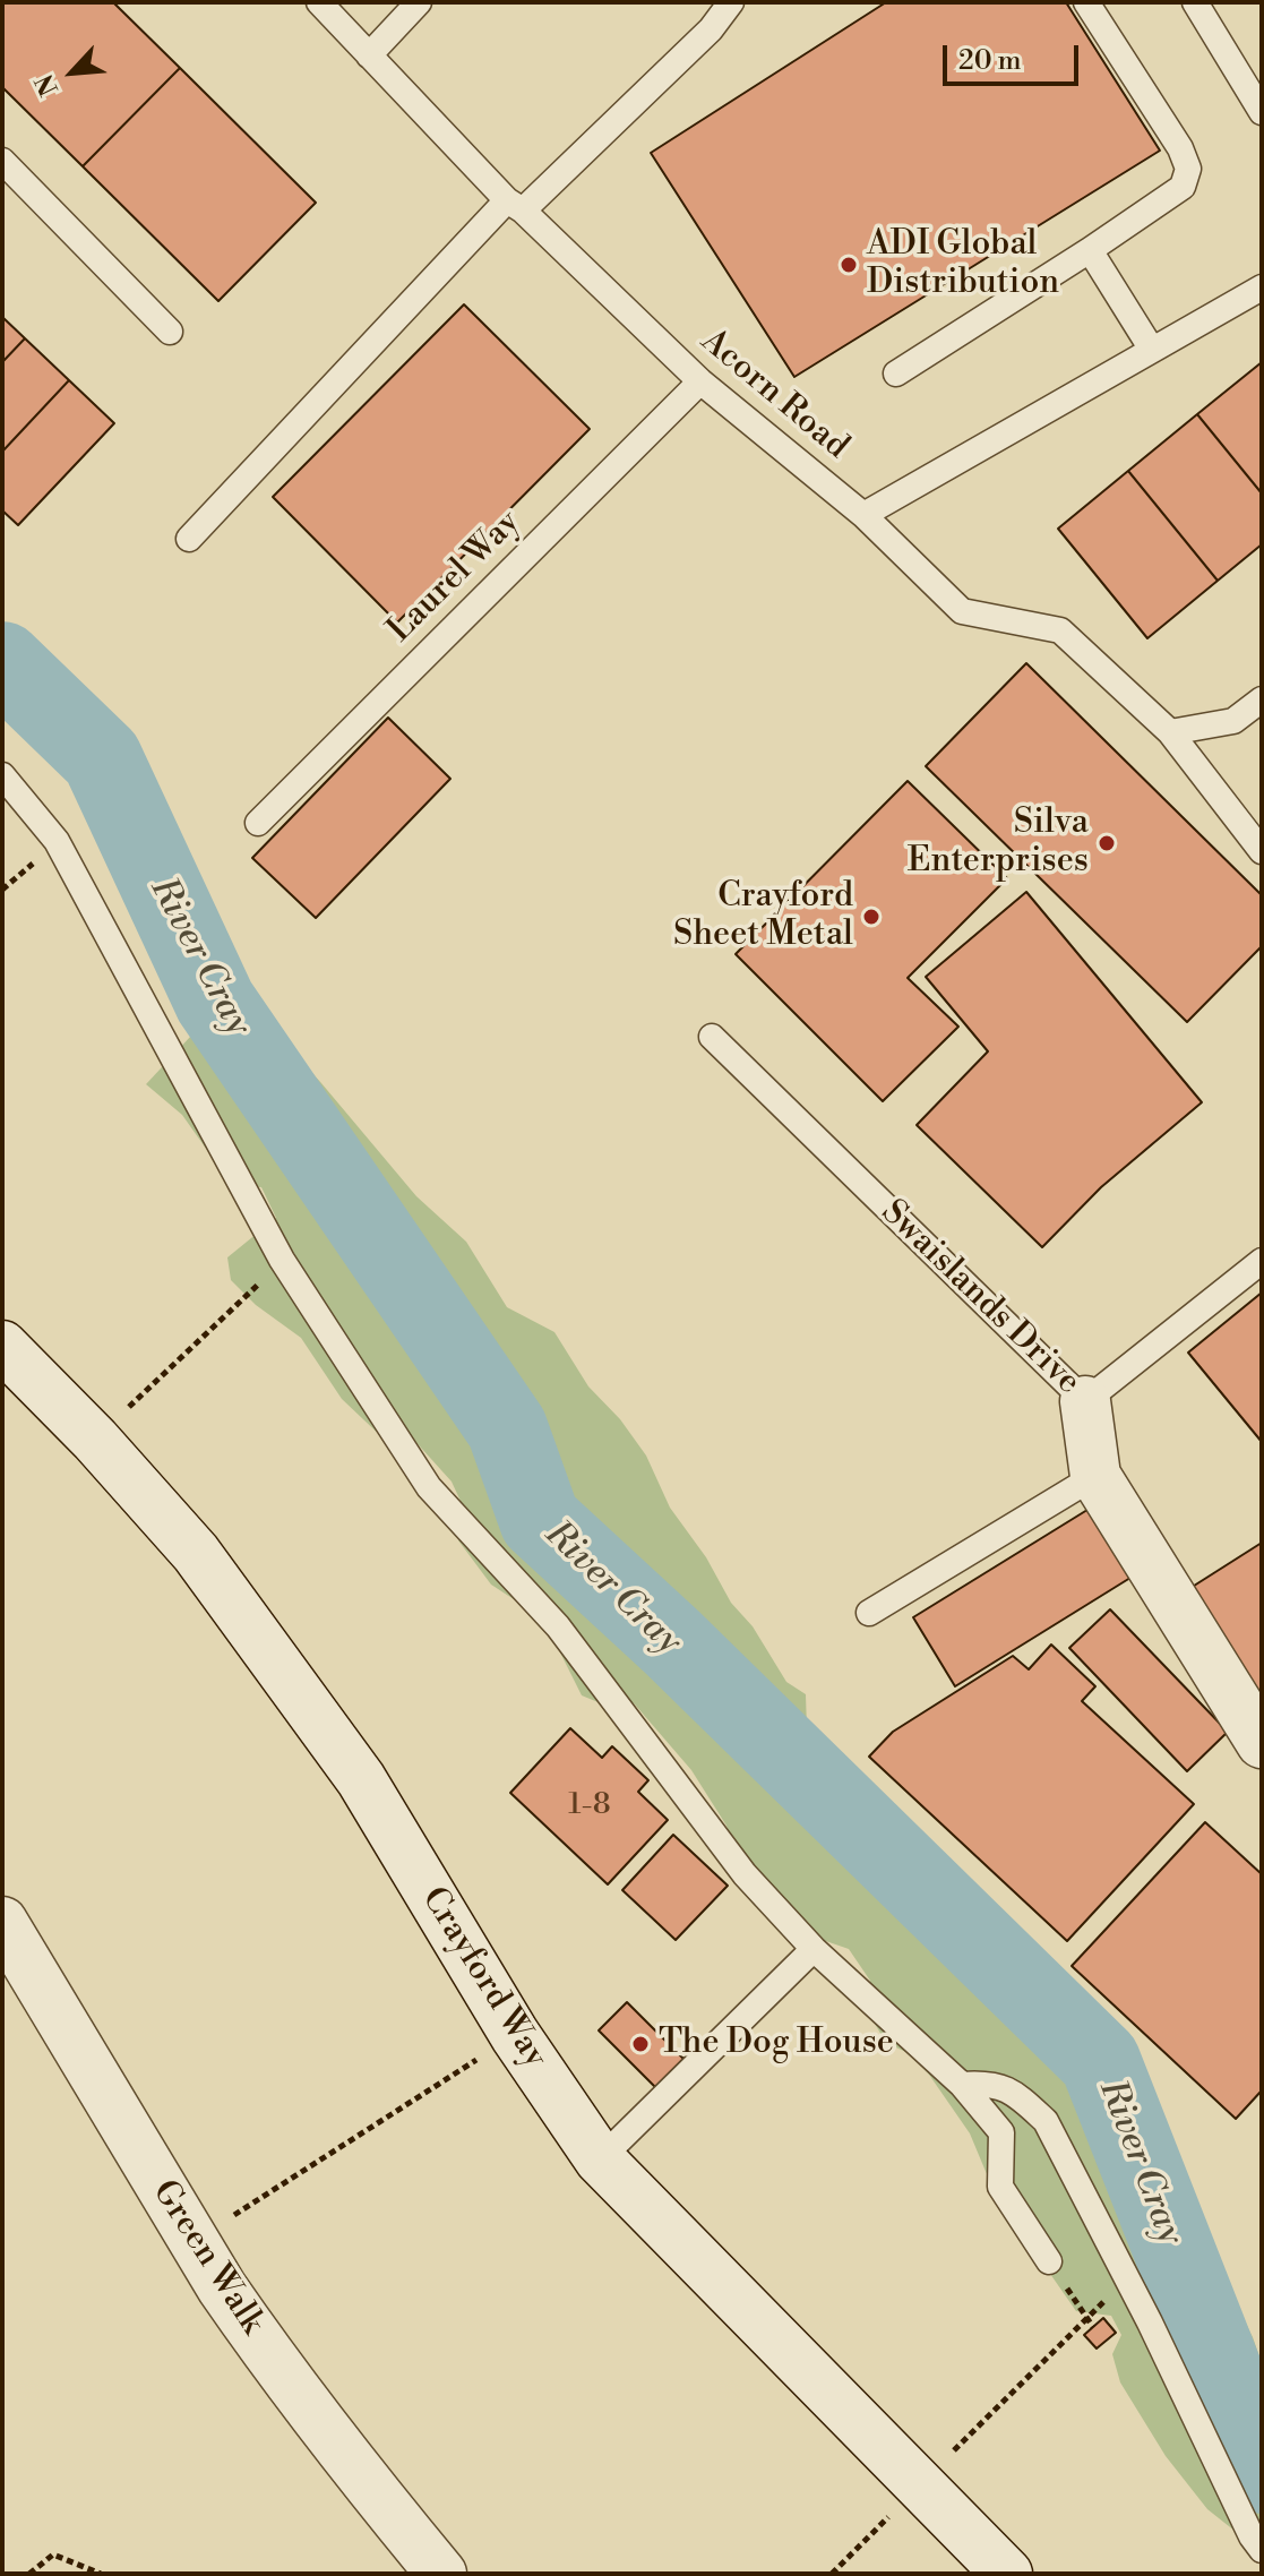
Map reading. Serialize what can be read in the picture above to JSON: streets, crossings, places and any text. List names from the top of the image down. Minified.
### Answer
{"streets":{"main road":["Swaislands Drive","Crayford Way","Green Walk"],"lane":["Acorn Road","Laurel Way"]},"crossings":[["Acorn Road","Laurel Way"]],"water":["River Cray"],"places":["ADI Global Distribution","Silva Enterprises","Crayford Sheet Metal","The Dog House"],"house_numbers":["1-8"],"scale_bar":"20 m","north":"bottom left"}
